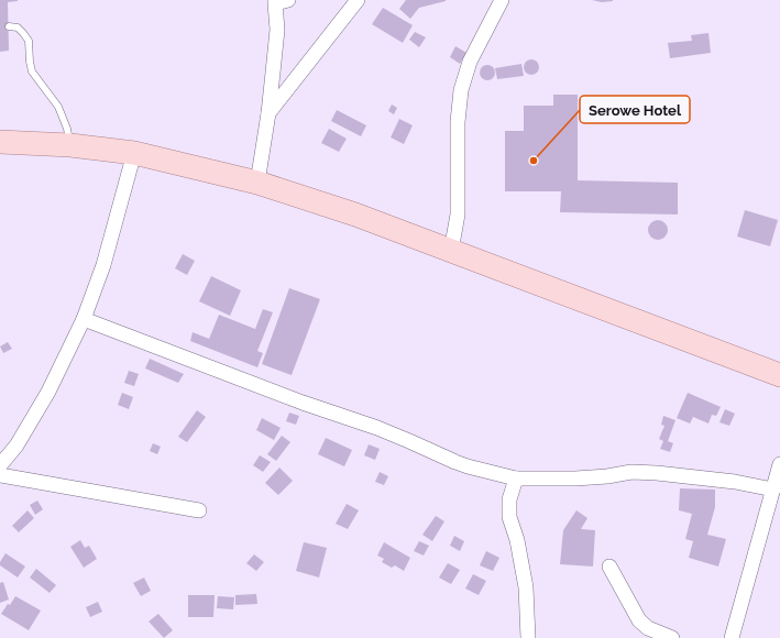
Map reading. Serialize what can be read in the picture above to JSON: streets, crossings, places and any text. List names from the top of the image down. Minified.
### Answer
{"places":["Serowe Hotel"]}
